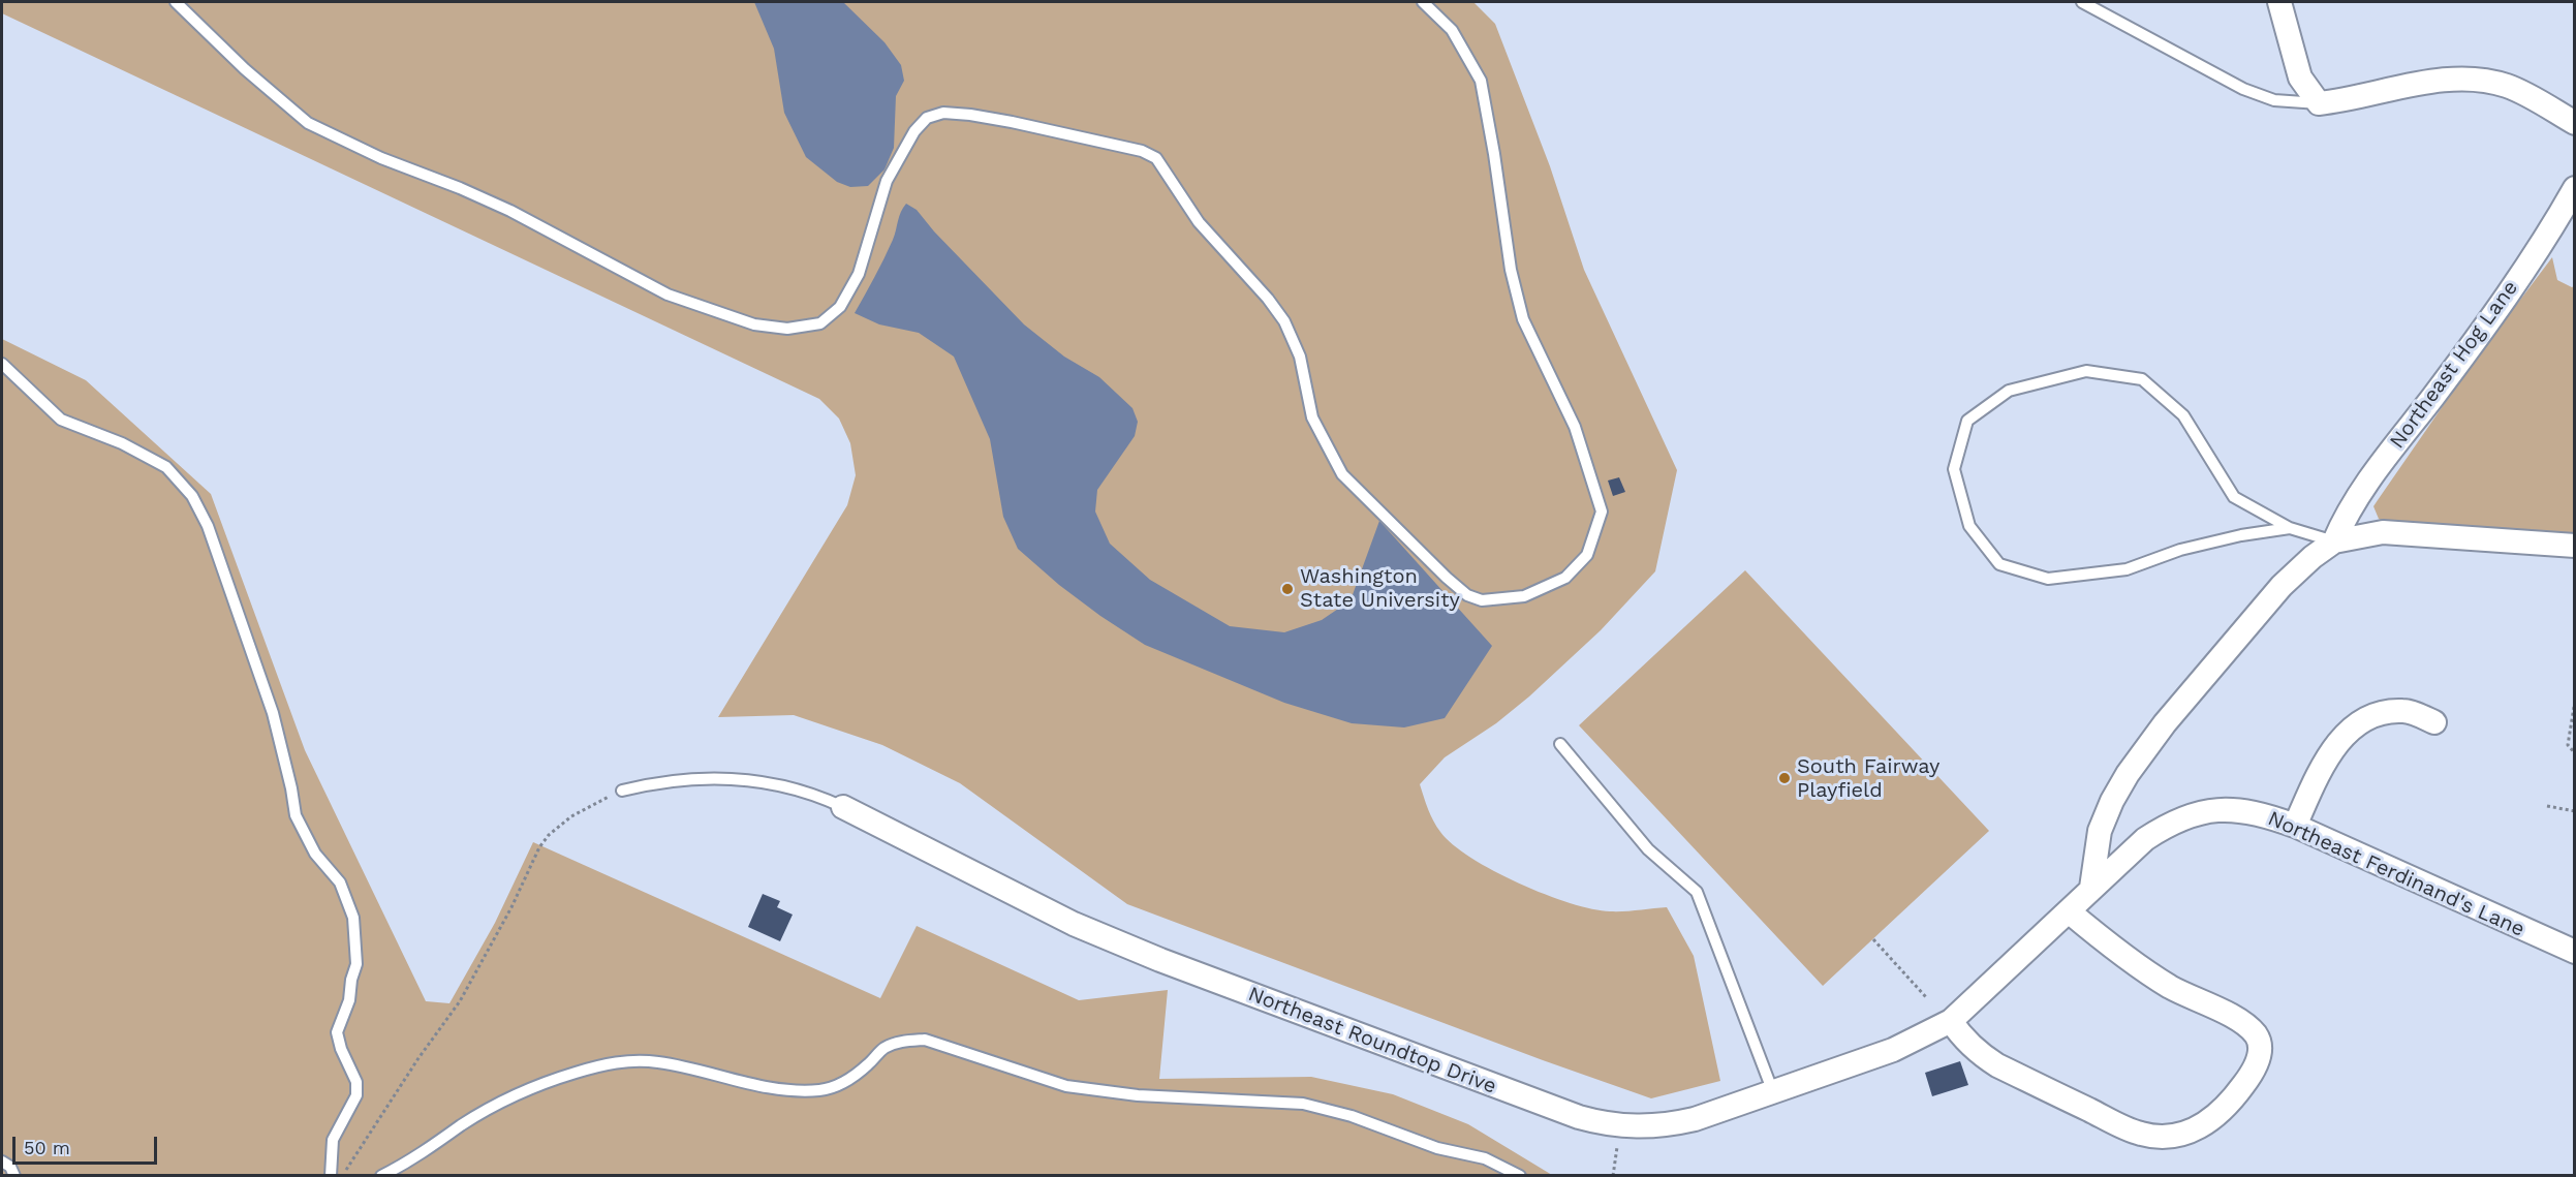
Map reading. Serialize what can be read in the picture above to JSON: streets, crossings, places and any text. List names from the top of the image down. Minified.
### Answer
{"streets":{"street":["Northeast Hog Lane","Northeast Ferdinand's Lane","Northeast Roundtop Drive"]},"crossings":[["Northeast Ferdinand's Lane","Northeast Roundtop Drive"]],"places":["Washington State University","South Fairway Playfield"],"scale_bar":"50 m"}
